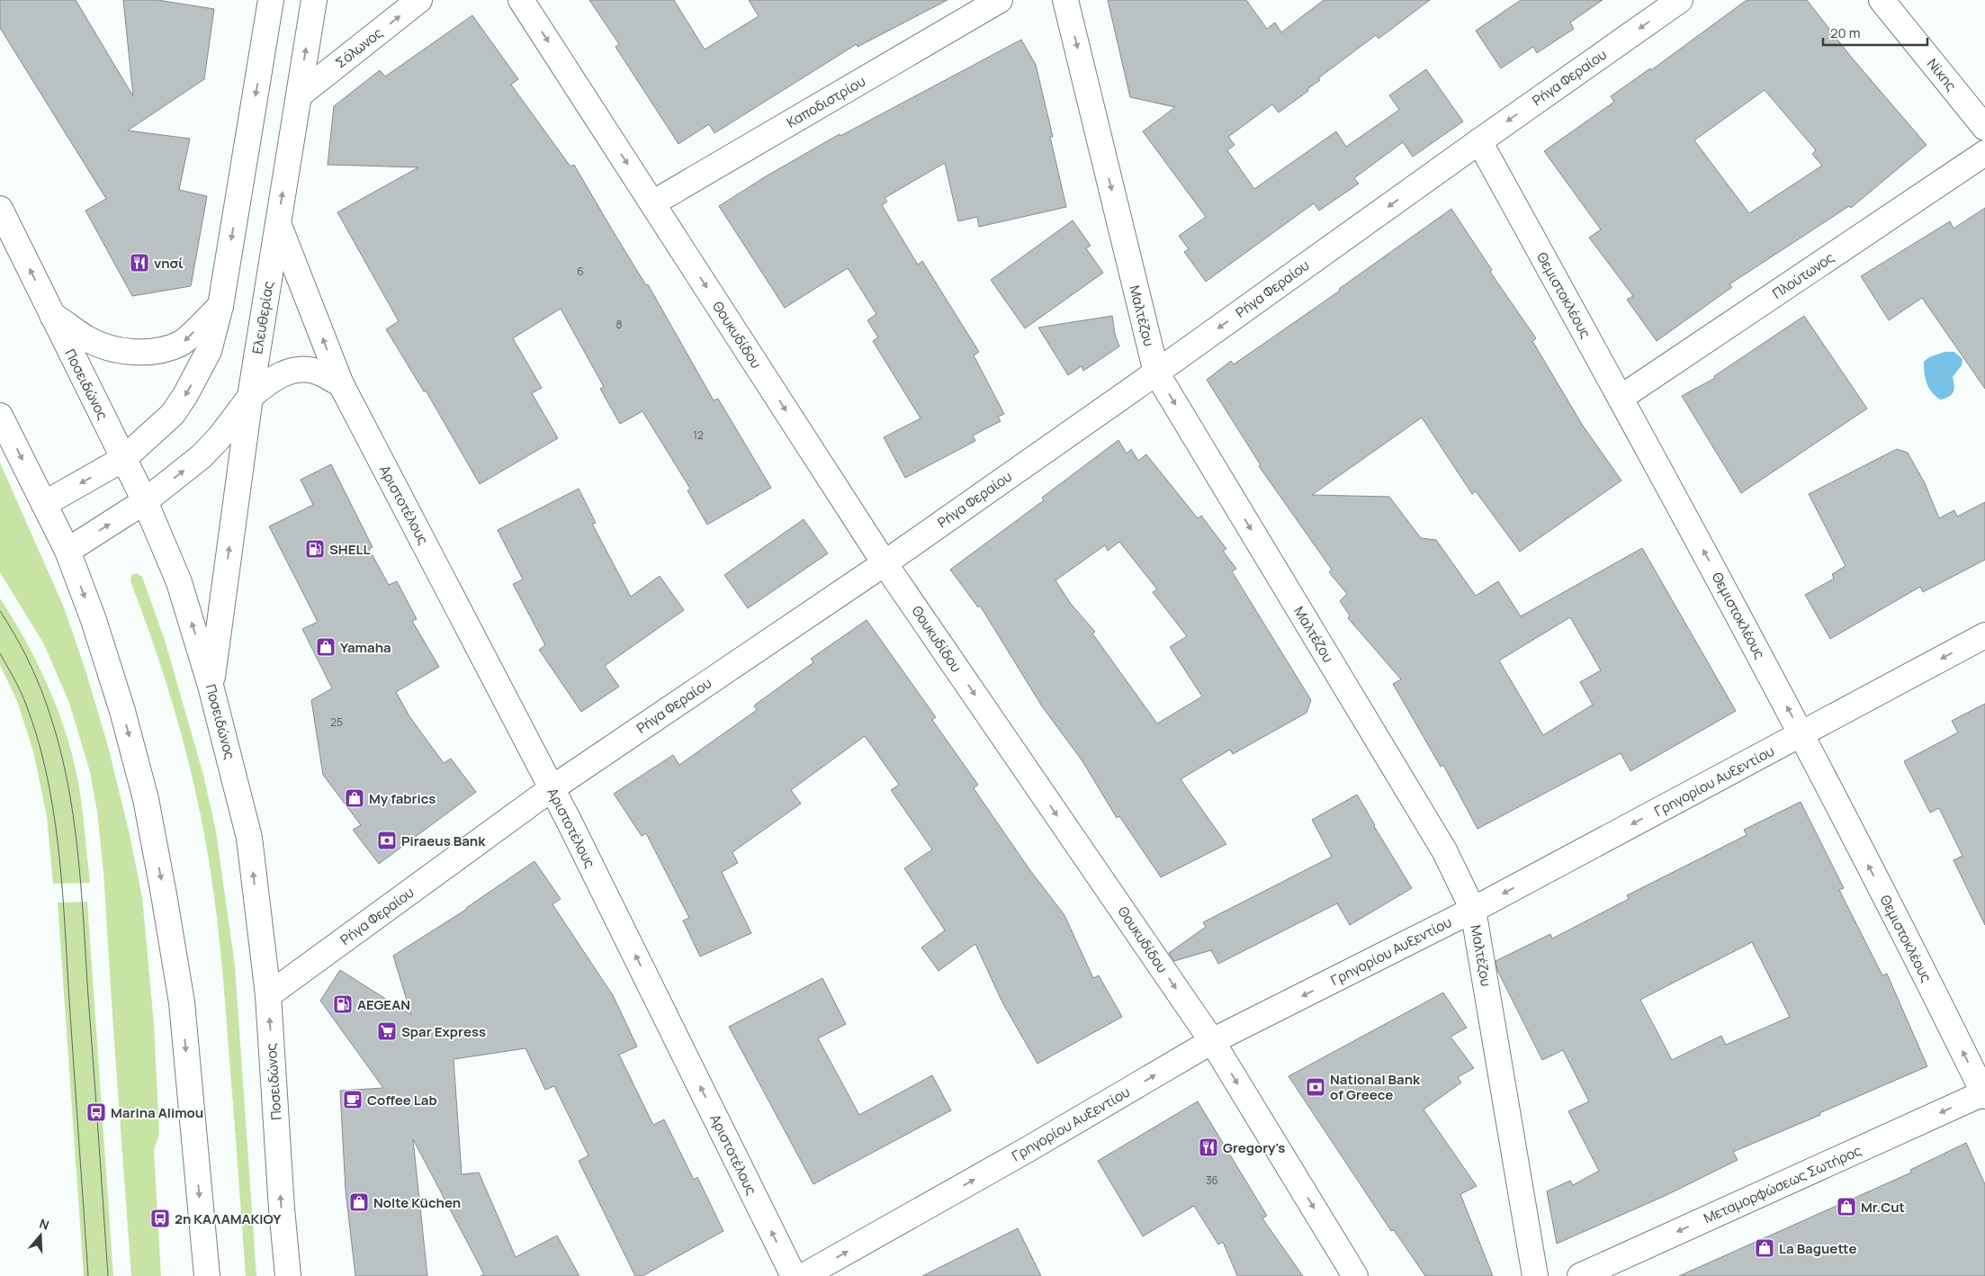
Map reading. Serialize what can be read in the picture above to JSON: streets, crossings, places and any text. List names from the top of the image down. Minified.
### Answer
{"streets":{"main road":["Σόλωνος","Νίκης","Ρήγα Φεραίου","Καποδιστρίου","Πλούτωνος","Θεμιστοκλέους","Μαλτέζου","Ελευθερίας","Θουκυδίδου","Ποσειδώνος","Αριστοτέλους","Γρηγορίου Αυξεντίου","Μεταμορφώσεως Σωτήρος"]},"crossings":[["Σόλωνος","Ελευθερίας"],["Ρήγα Φεραίου","Θεμιστοκλέους"],["Ρήγα Φεραίου","Μαλτέζου"],["Ρήγα Φεραίου","Θουκυδίδου"],["Ρήγα Φεραίου","Ποσειδώνος"],["Ρήγα Φεραίου","Αριστοτέλους"],["Καποδιστρίου","Θουκυδίδου"],["Πλούτωνος","Θεμιστοκλέους"],["Θεμιστοκλέους","Γρηγορίου Αυξεντίου"],["Θεμιστοκλέους","Μεταμορφώσεως Σωτήρος"],["Μαλτέζου","Γρηγορίου Αυξεντίου"],["Ελευθερίας","Ποσειδώνος"],["Ελευθερίας","Αριστοτέλους"],["Θουκυδίδου","Γρηγορίου Αυξεντίου"]],"one_way":["Σόλωνος","Ρήγα Φεραίου","Θεμιστοκλέους","Μαλτέζου","Θουκυδίδου","Αριστοτέλους","Μεταμορφώσεως Σωτήρος"],"places":{"restaurant":["νησί","Gregory's"],"fuel station":["SHELL","AEGEAN"],"shop":["Yamaha","My fabrics","Nolte Küchen","Mr.Cut","La Baguette"],"bank":["Piraeus Bank","National Bank of Greece"],"supermarket":["Spar Express"],"cafe":["Coffee Lab"],"bus stop":["Marina Alimou","2η ΚΑΛΑΜΑΚΙΟΥ"]},"house_numbers":["6","8","12","25","36"],"scale_bar":"20 m","north":"top"}
